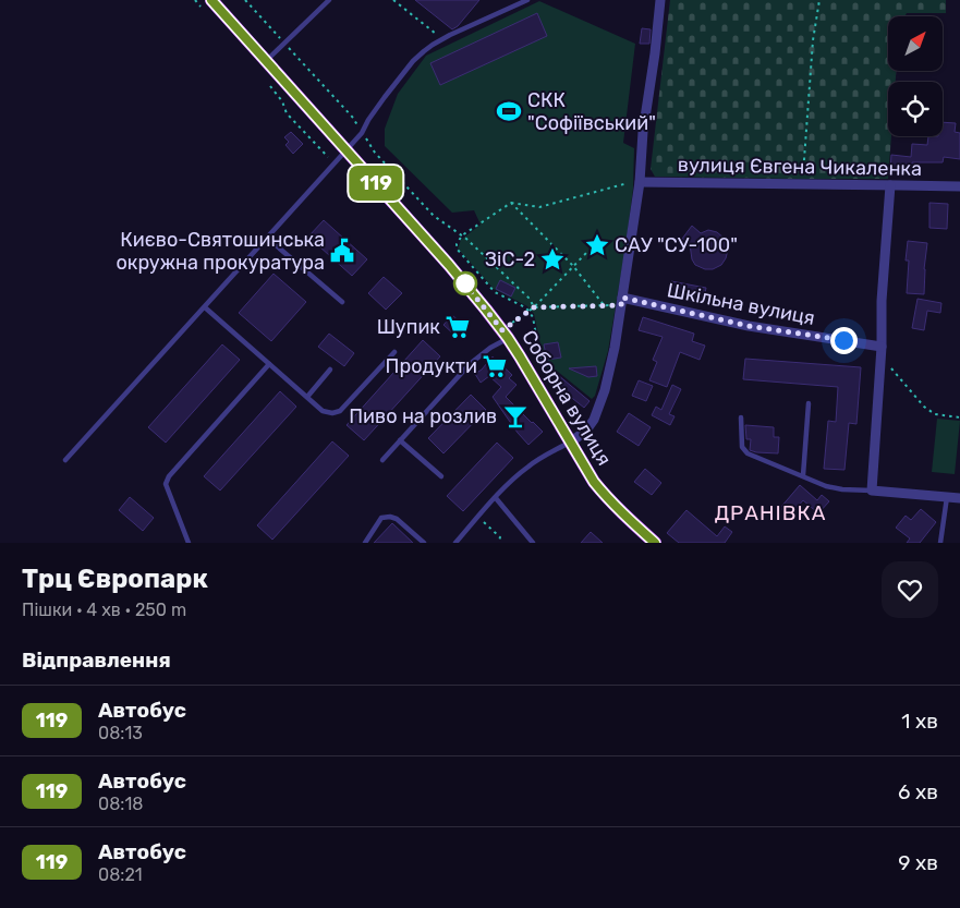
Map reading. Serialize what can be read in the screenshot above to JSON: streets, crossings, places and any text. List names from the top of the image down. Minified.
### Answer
{"streets":{"main road":["Соборна вулиця"],"street":["вулиця Євгена Чикаленка","Шкільна вулиця"]},"districts":["ДРАНІВКА"],"places":{"sports":["СКК \"Софіївський\""],"place":["САУ \"СУ-100\"","ЗіС-2"],"public building":["Києво-Святошинська окружна прокуратура"],"supermarket":["Шупик","Продукти"],"bar":["Пиво на розлив"]},"lines":["bus line 119"],"north":"top right","page":{"on_map":"119","heading":[["Трц Європарк","Пішки · 4 хв · 250 m"],"Відправлення"],"list":[{"mark":"119","name":"Автобус","note":"08:13","value":"1 хв"},{"mark":"119","name":"Автобус","note":"08:18","value":"6 хв"},{"mark":"119","name":"Автобус","note":"08:21","value":"9 хв"}]}}
